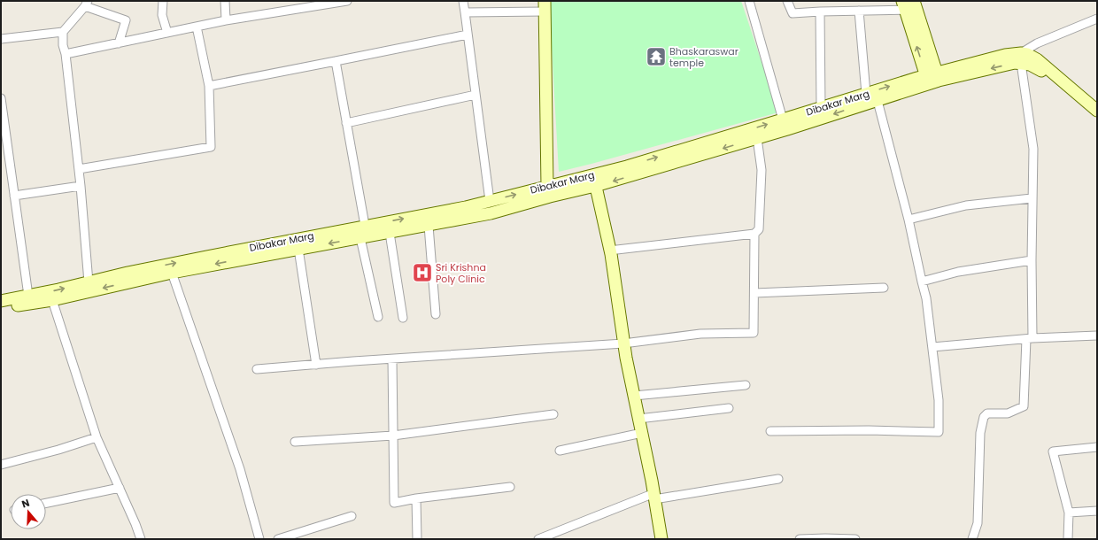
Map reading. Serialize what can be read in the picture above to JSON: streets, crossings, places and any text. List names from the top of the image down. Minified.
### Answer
{"streets":{"main road":["Dibakar Marg"]},"places":{"temple":["Bhaskaraswar temple"],"hospital":["Sri Krishna Poly Clinic"]},"north":"top"}
